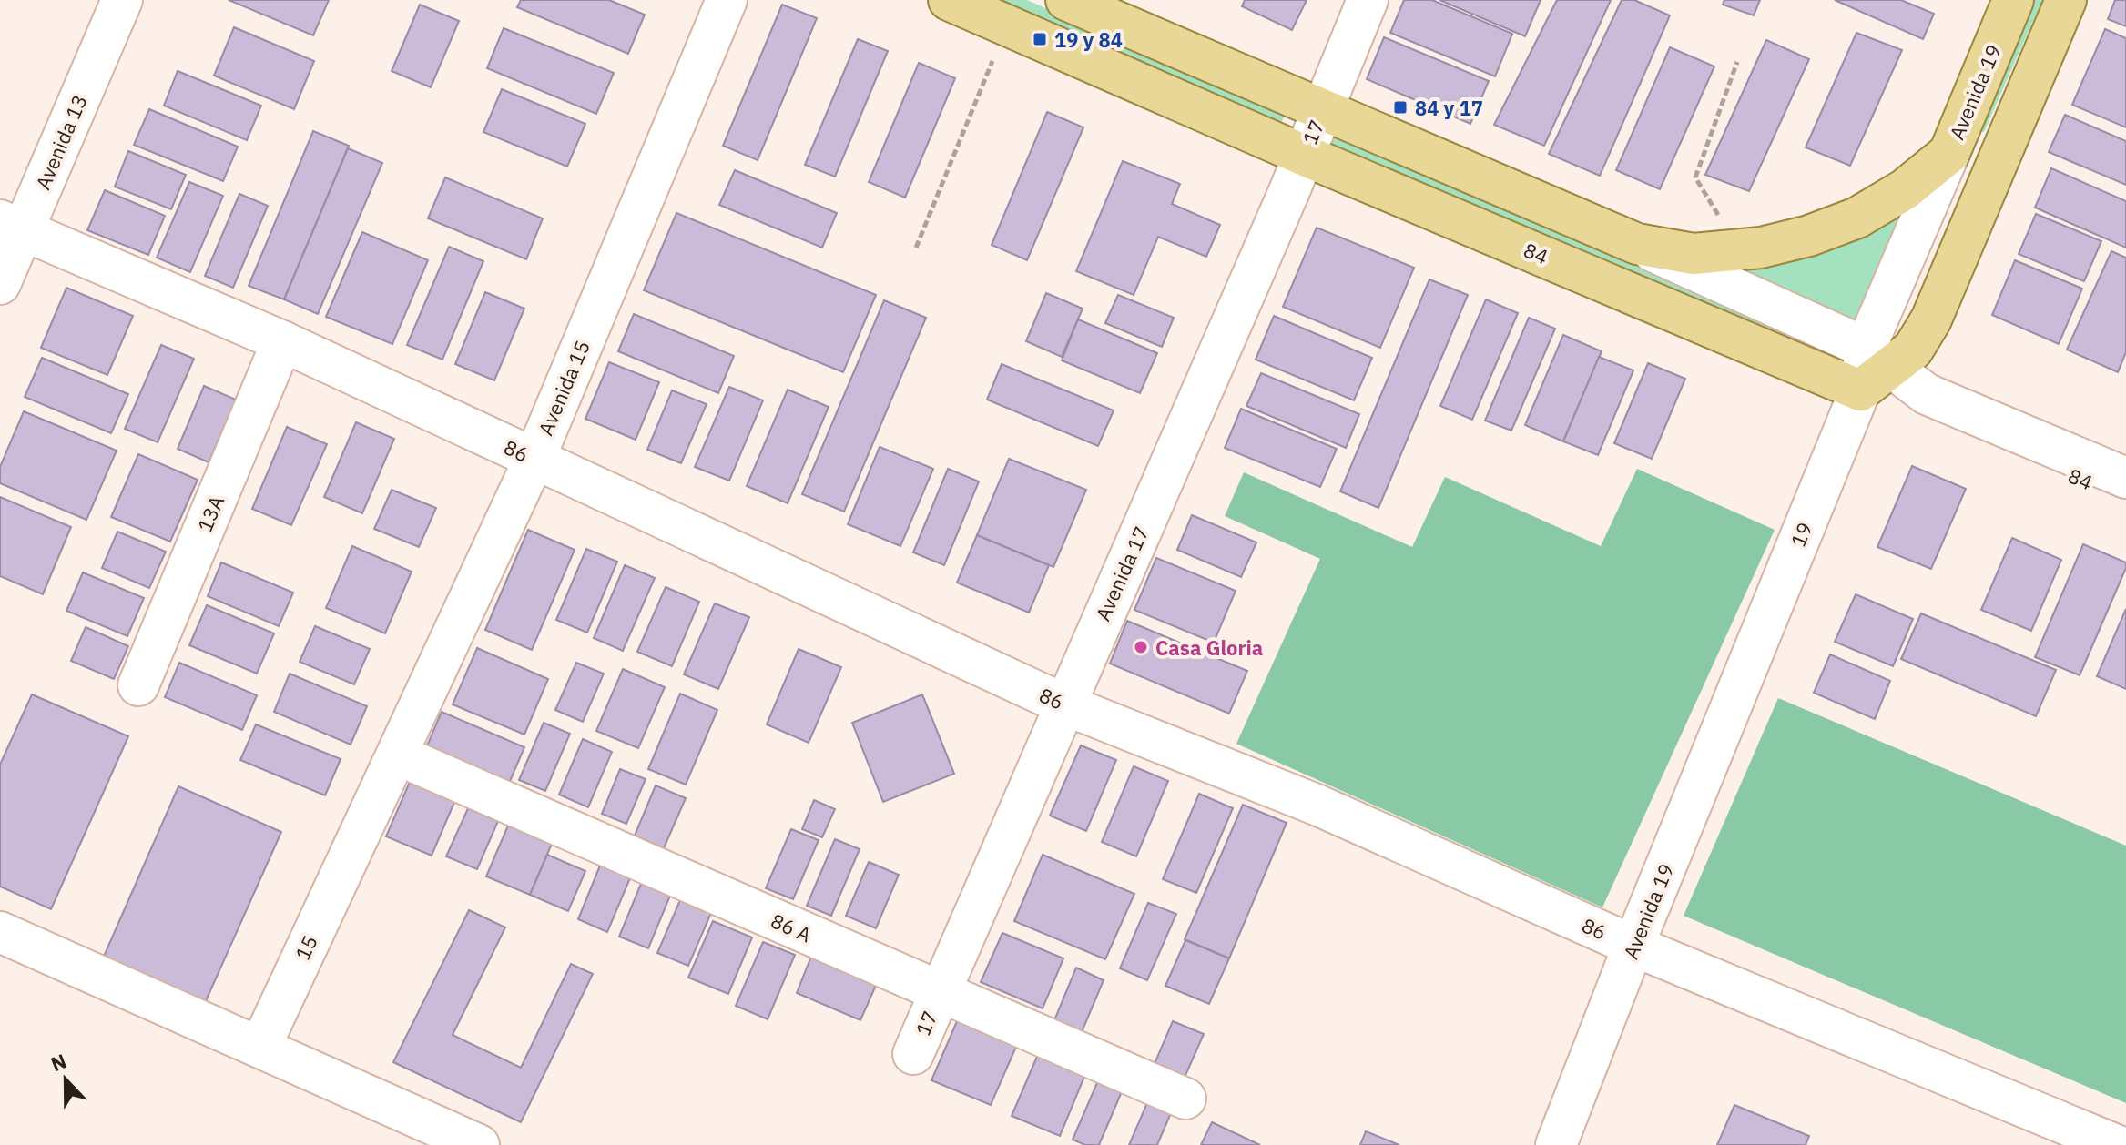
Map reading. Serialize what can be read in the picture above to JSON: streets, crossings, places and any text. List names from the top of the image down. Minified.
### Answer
{"streets":{"main road":["Avenida 19","84"],"street":["17","Avenida 13","Avenida 15","86","13A","19","Avenida 17","86 A","15"]},"crossings":[["Avenida 19","86"],["Avenida 19","19"],["17","84"],["17","Avenida 17"],["17","86 A"],["Avenida 13","86"],["84","19"],["84","Avenida 17"],["Avenida 15","86"],["Avenida 15","86 A"],["Avenida 15","15"],["86","13A"],["86","Avenida 17"],["Avenida 17","86 A"]],"places":{"transit":["19 y 84","84 y 17"],"other":["Casa Gloria"]},"north":"top"}
